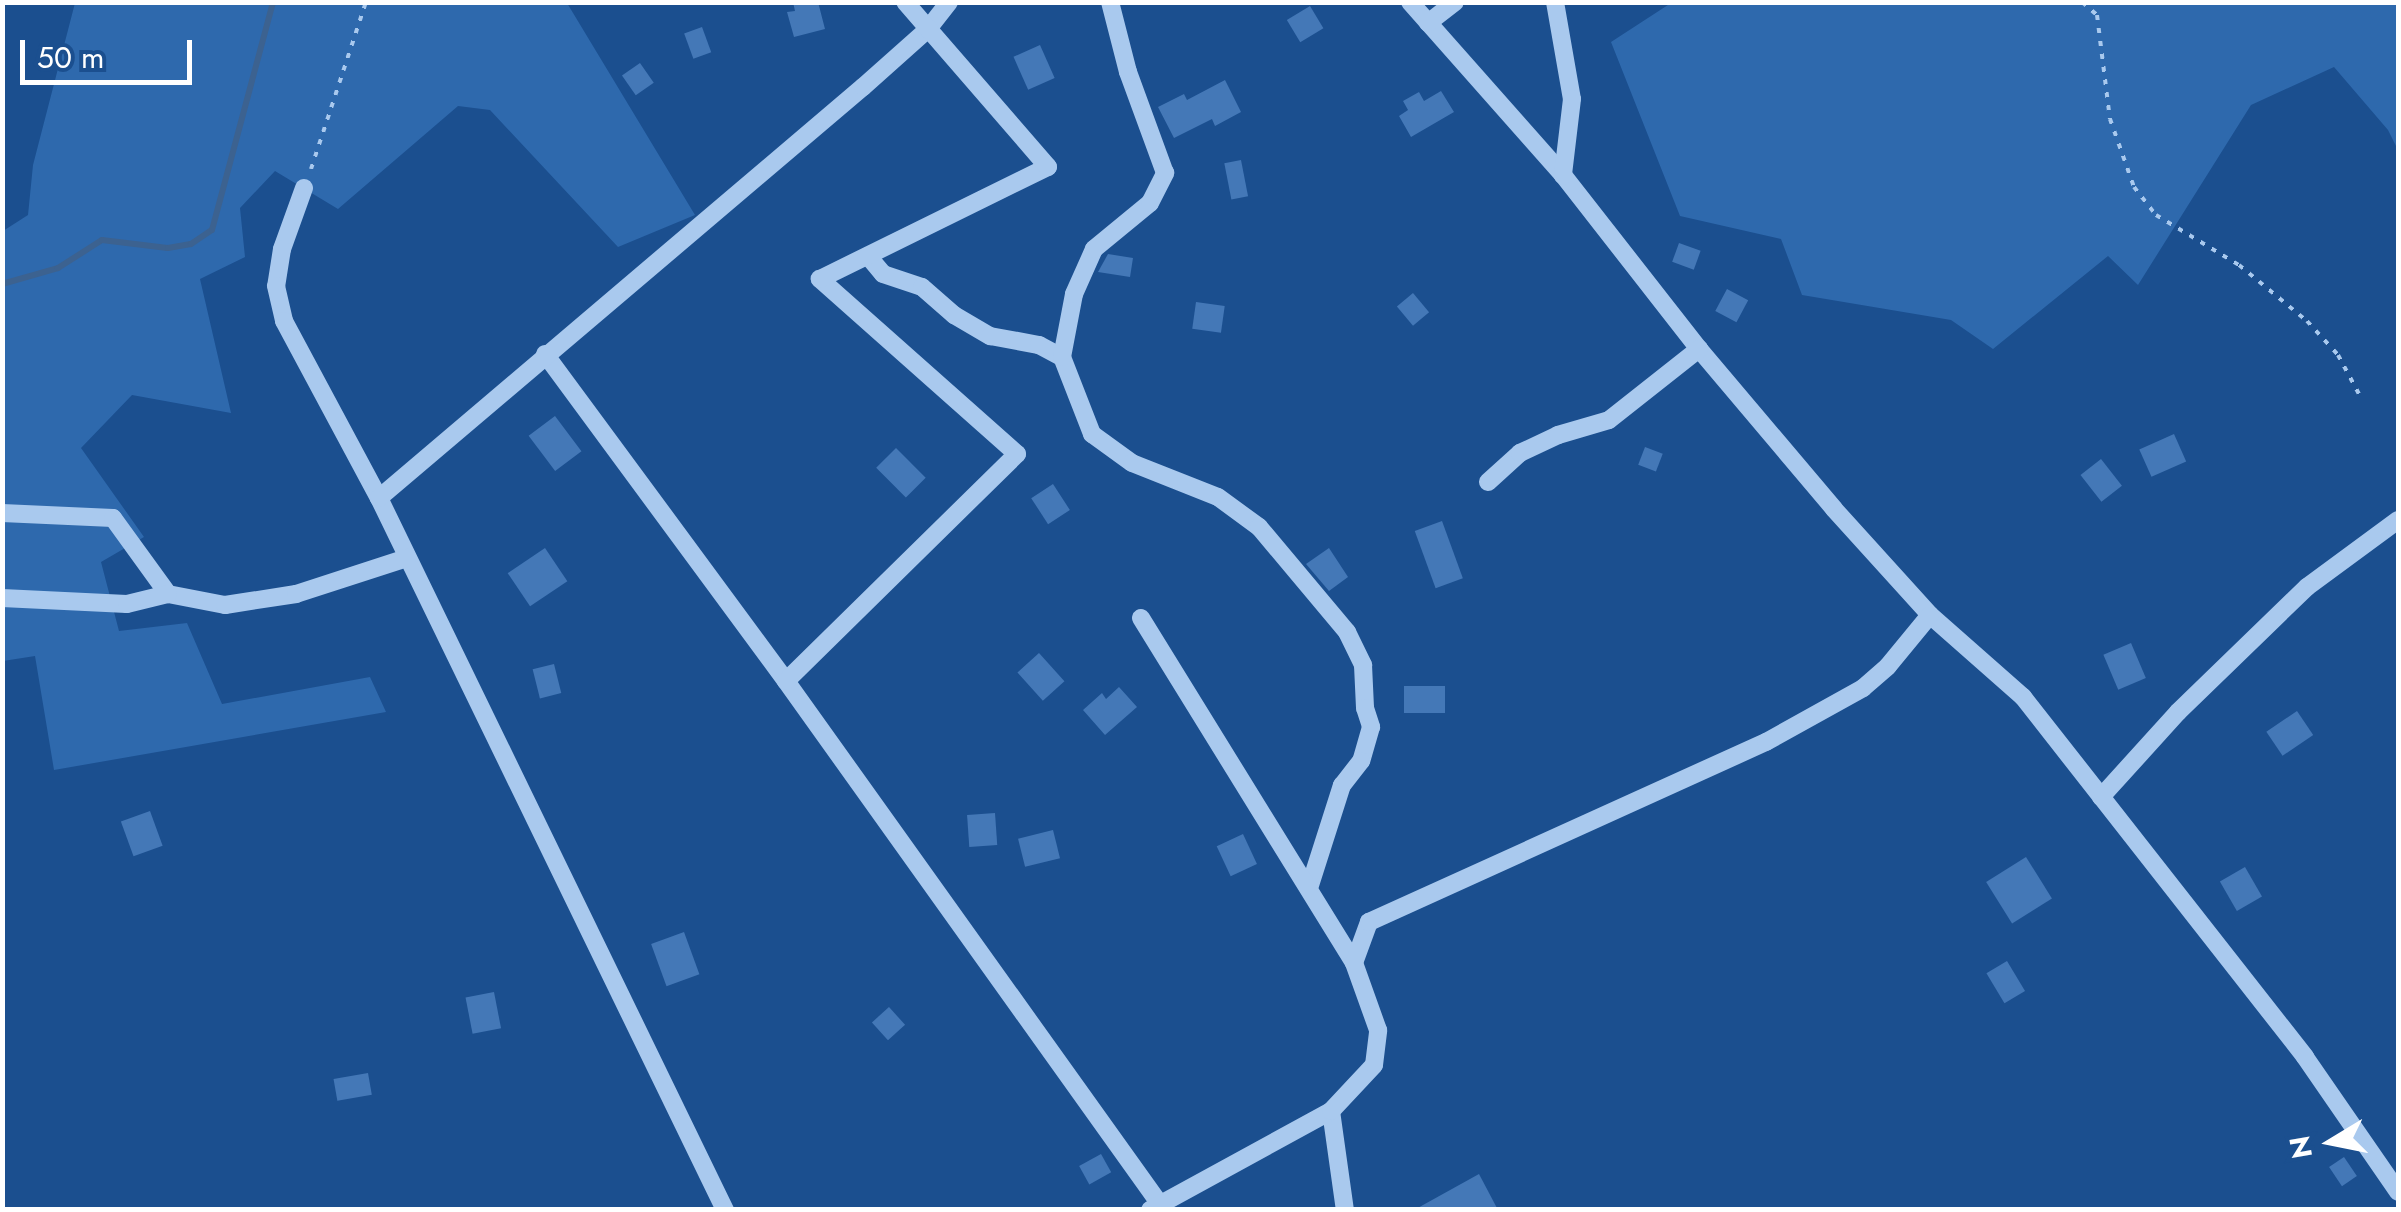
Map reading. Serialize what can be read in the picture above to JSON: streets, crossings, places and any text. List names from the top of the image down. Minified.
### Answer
{"scale_bar":"50 m","north":"left"}
